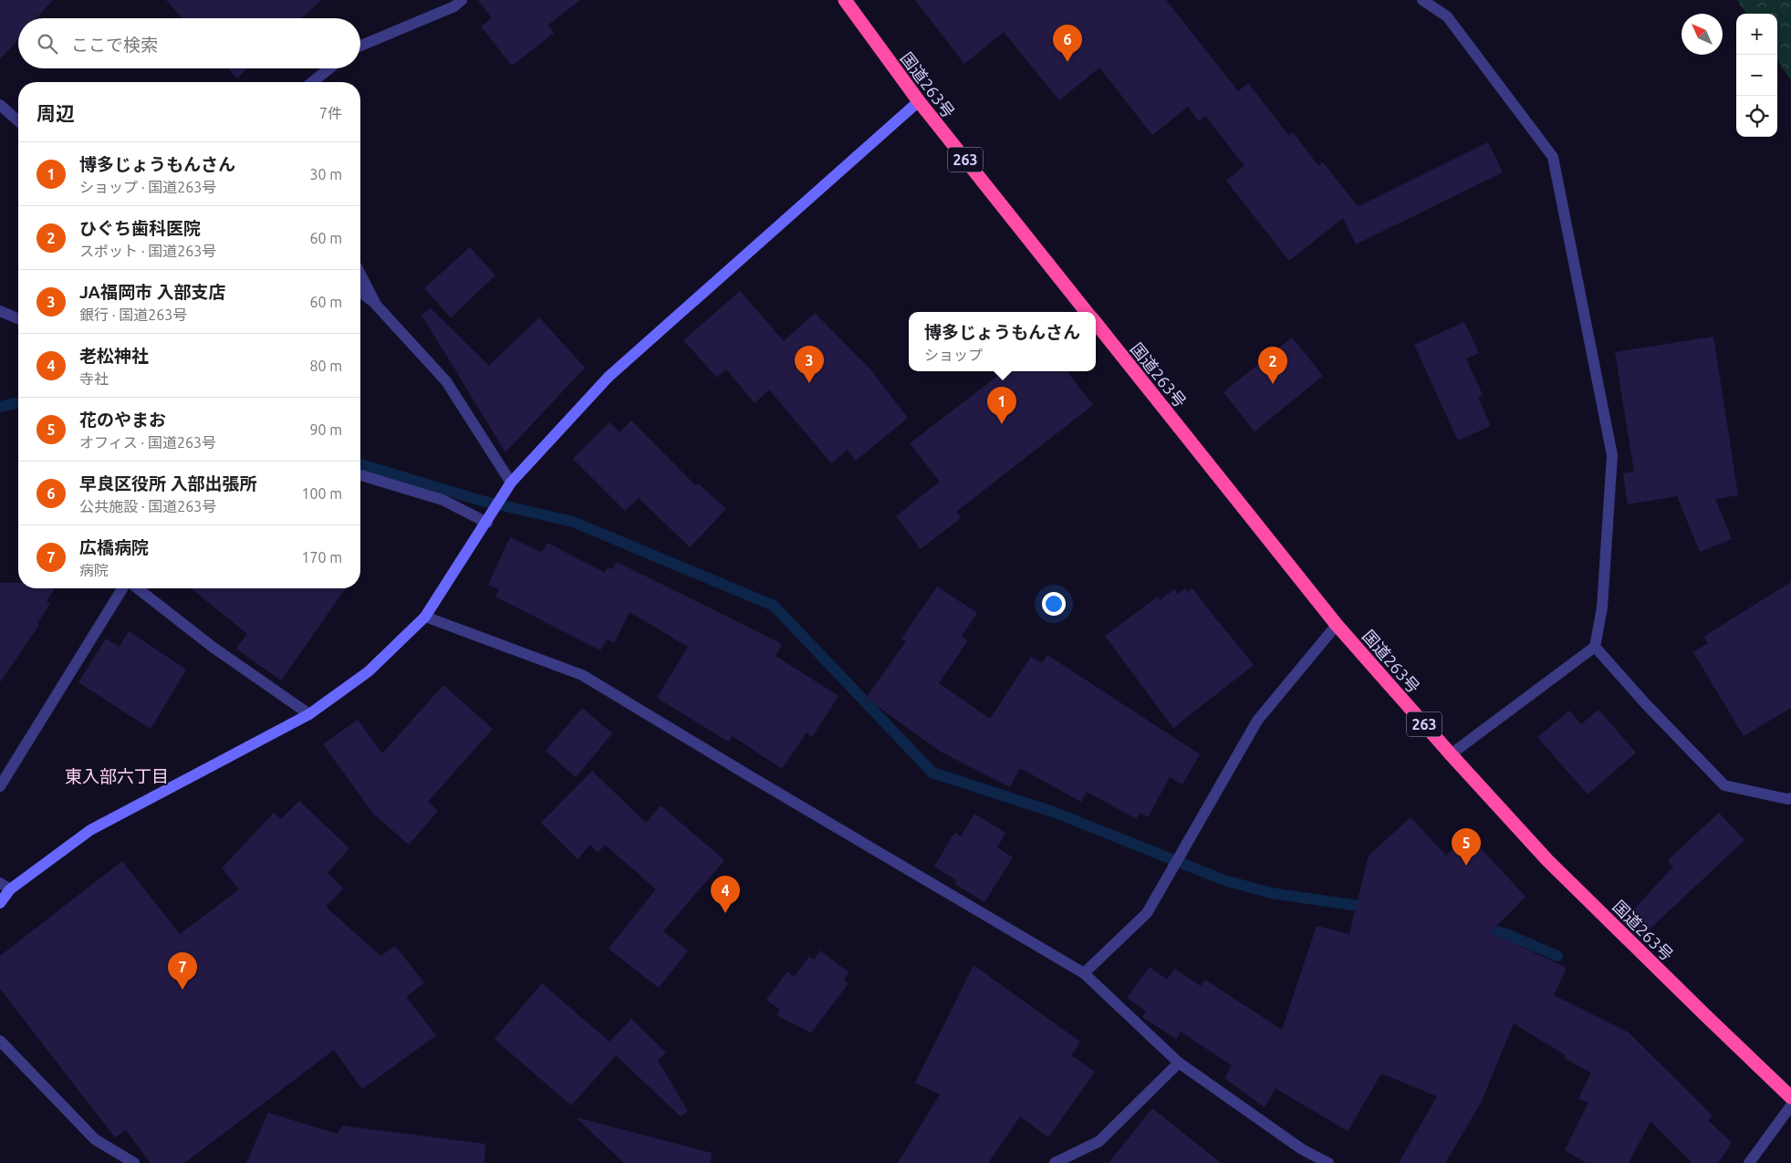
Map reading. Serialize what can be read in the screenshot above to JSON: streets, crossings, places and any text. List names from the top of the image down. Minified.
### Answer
{"streets":{"highway":["国道263号","263"]},"districts":["東入部六丁目"],"north":"top left","page":{"map_buttons":["+","−"],"search":"ここで検索","pins":["6","3","2","1","5","4","7"],"heading":["周辺","7件"],"list":[{"mark":"1","name":"博多じょうもんさん","note":"ショップ · 国道263号","value":"30 m"},{"mark":"2","name":"ひぐち歯科医院","note":"スポット · 国道263号","value":"60 m"},{"mark":"3","name":"JA福岡市 入部支店","note":"銀行 · 国道263号","value":"60 m"},{"mark":"4","name":"老松神社","note":"寺社","value":"80 m"},{"mark":"5","name":"花のやまお","note":"オフィス · 国道263号","value":"90 m"},{"mark":"6","name":"早良区役所 入部出張所","note":"公共施設 · 国道263号","value":"100 m"},{"mark":"7","name":"広橋病院","note":"病院","value":"170 m"}],"popup":["博多じょうもんさん","ショップ"]}}
